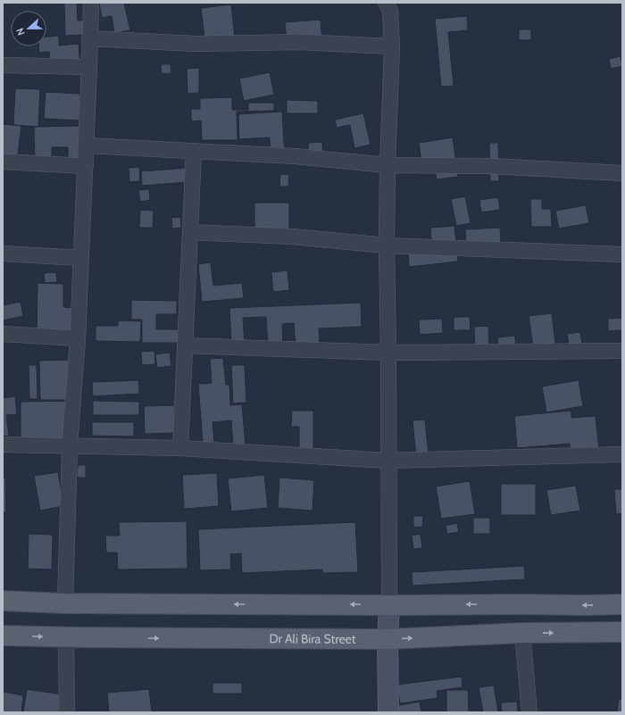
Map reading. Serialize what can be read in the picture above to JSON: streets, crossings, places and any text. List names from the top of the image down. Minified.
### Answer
{"streets":{"main road":["Dr Ali Bira Street"]},"north":"left"}
